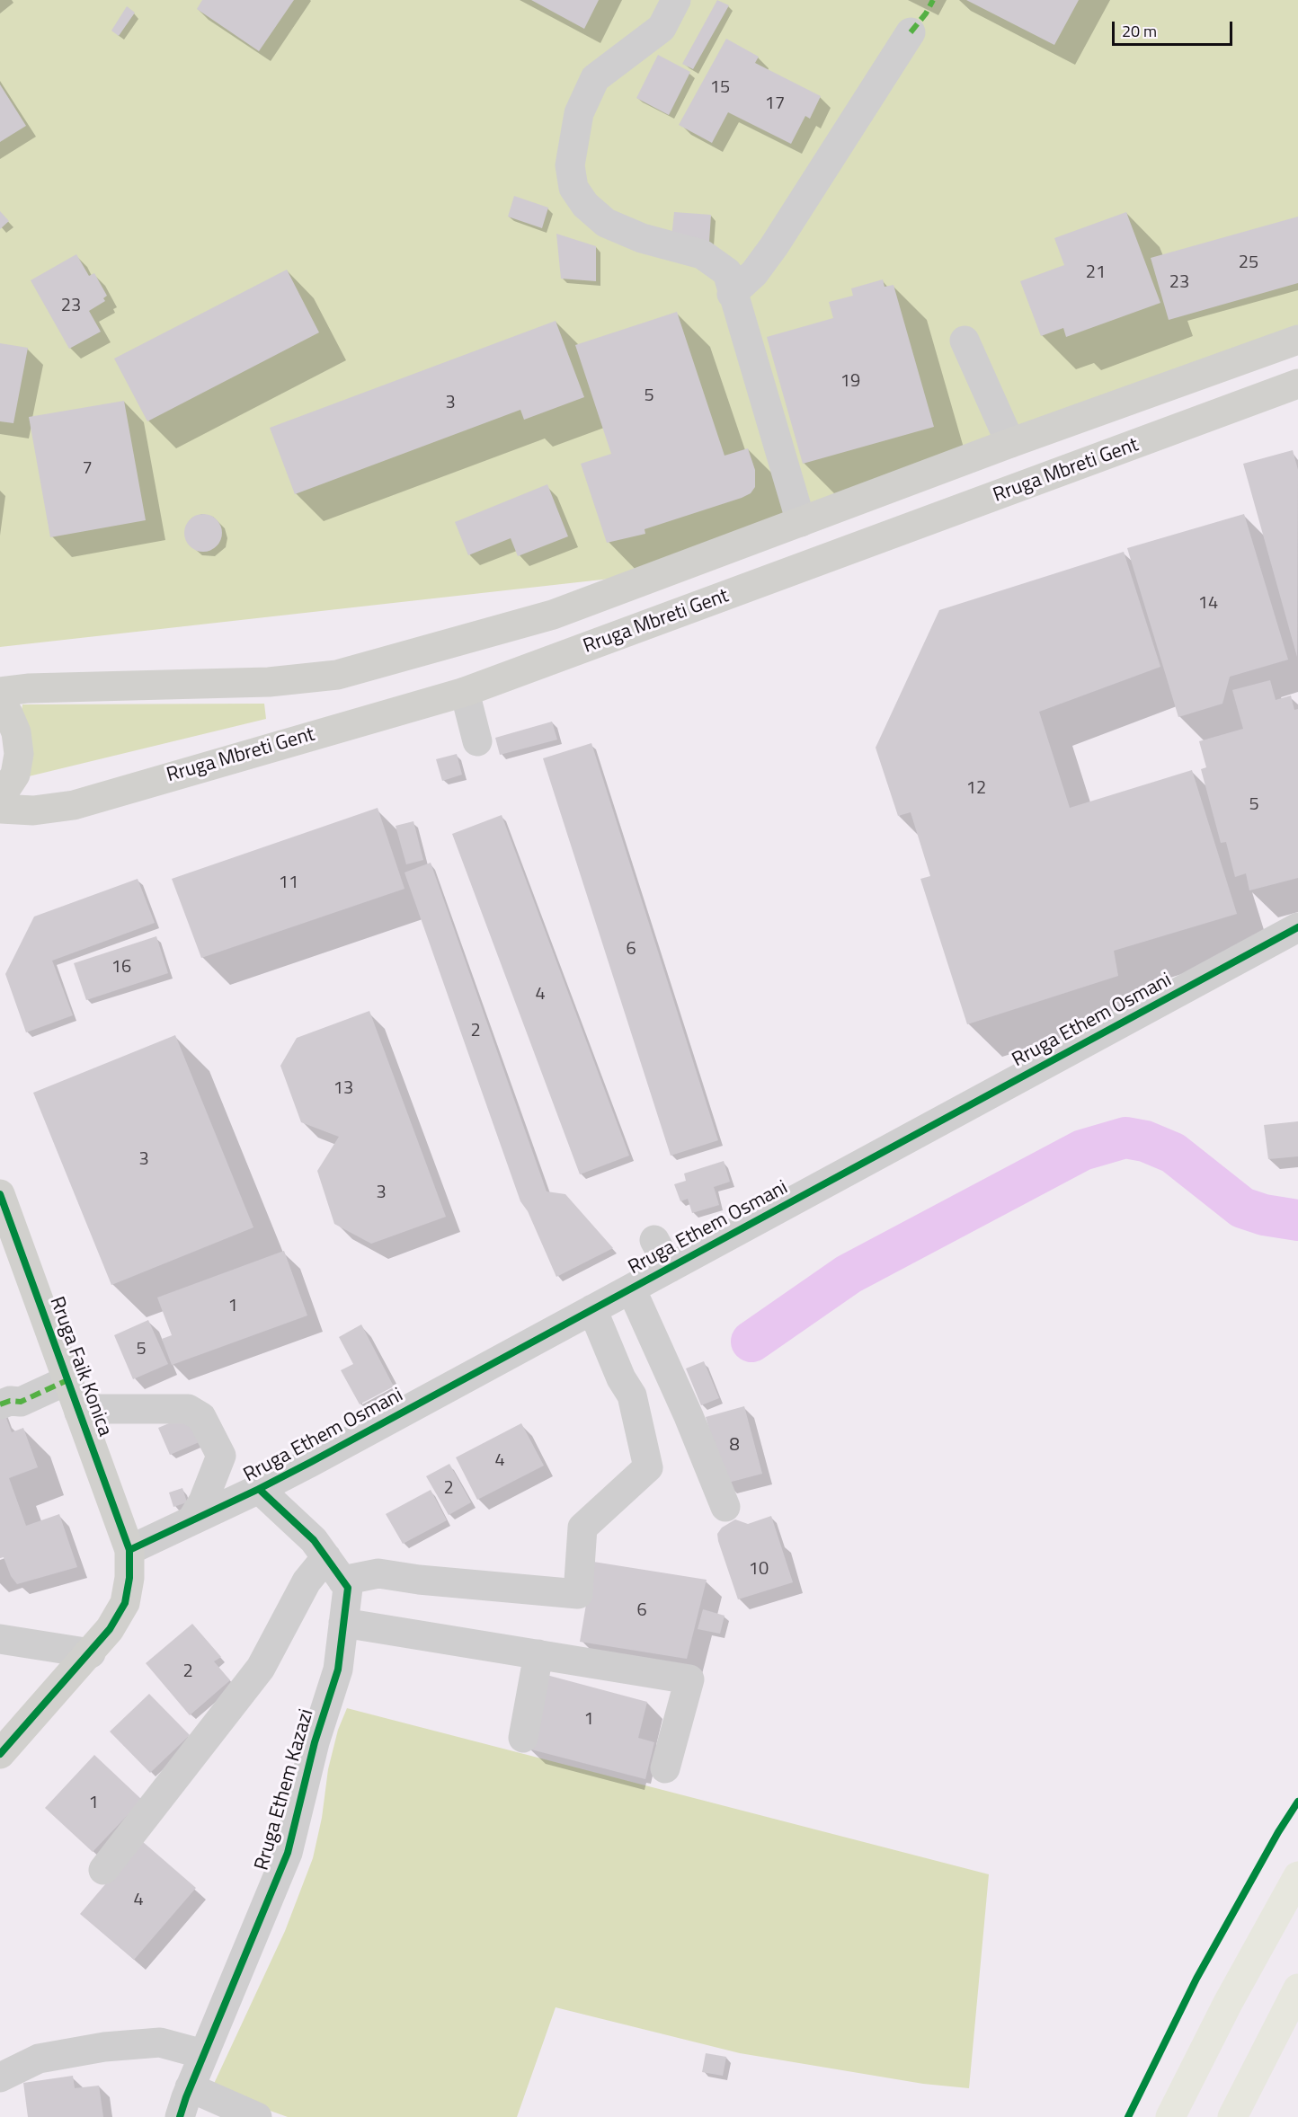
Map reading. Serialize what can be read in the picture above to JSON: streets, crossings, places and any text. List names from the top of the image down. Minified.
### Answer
{"streets":{"main road":["Rruga Mbreti Gent","Rruga Faik Konica"],"street":["Rruga Ethem Osmani","Rruga Ethem Kazazi"]},"crossings":[["Rruga Ethem Osmani","Rruga Faik Konica"]],"house_numbers":["15","17","25","21","23","23","19","5","3","7","14","12","5","11","6","16","4","2","13","3","3","1","5","8","4","2","10","6","2","1","1","4"],"scale_bar":"20 m"}
